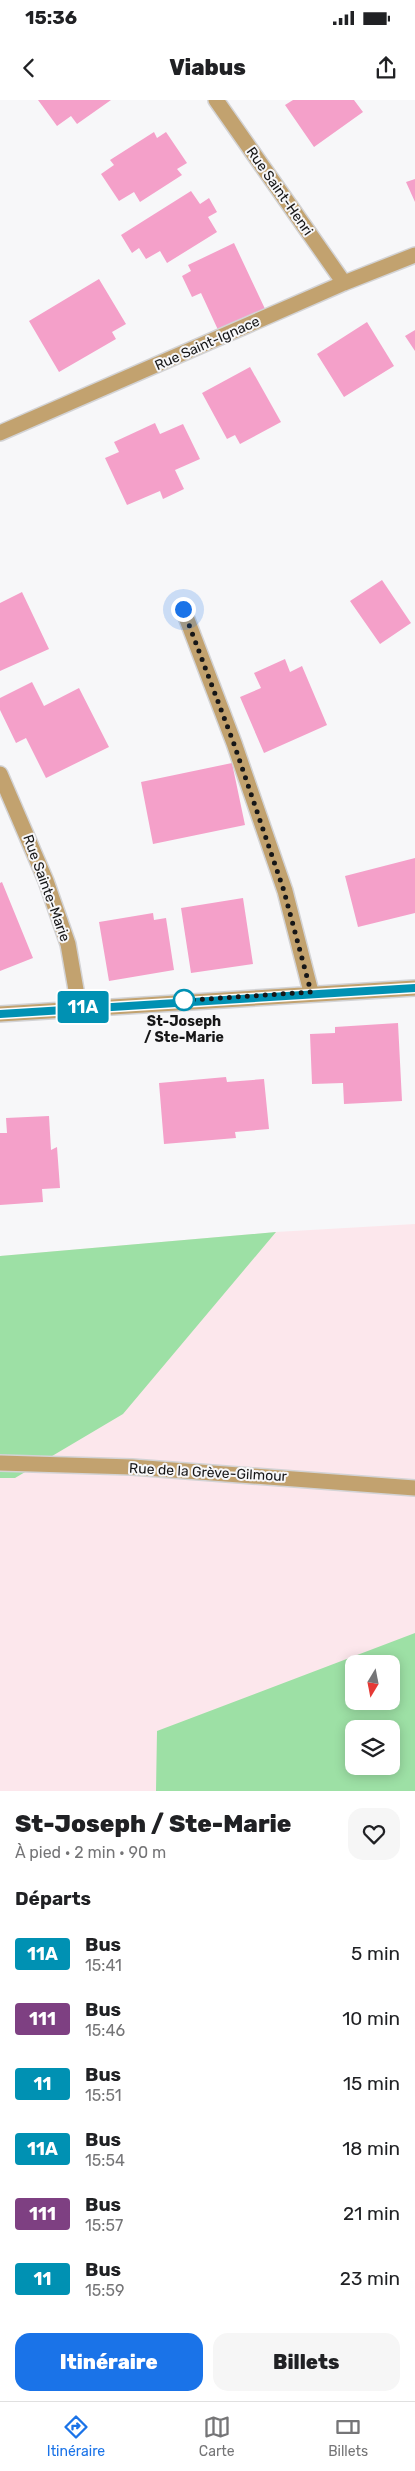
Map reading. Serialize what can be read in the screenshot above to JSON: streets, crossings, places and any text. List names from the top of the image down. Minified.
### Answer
{"streets":{"street":["Rue Saint-Henri","Rue Saint-Ignace","Rue Sainte-Marie","Rue de la Grève-Gilmour"]},"crossings":[["Rue Saint-Henri","Rue Saint-Ignace"]],"places":["St-Joseph / Ste-Marie"],"lines":["bus line 11A"],"north":"bottom","page":{"status":"15:36","header":"Viabus","on_map":"11A","heading":[["St-Joseph / Ste-Marie","À pied · 2 min · 90 m"],"Départs"],"list":[{"mark":"11A","name":"Bus","note":"15:41","value":"5 min"},{"mark":"111","name":"Bus","note":"15:46","value":"10 min"},{"mark":"11","name":"Bus","note":"15:51","value":"15 min"},{"mark":"11A","name":"Bus","note":"15:54","value":"18 min"},{"mark":"111","name":"Bus","note":"15:57","value":"21 min"},{"mark":"11","name":"Bus","note":"15:59","value":"23 min"}],"buttons":["Itinéraire","Billets"],"tabs":["Itinéraire","Carte","Billets"]}}
